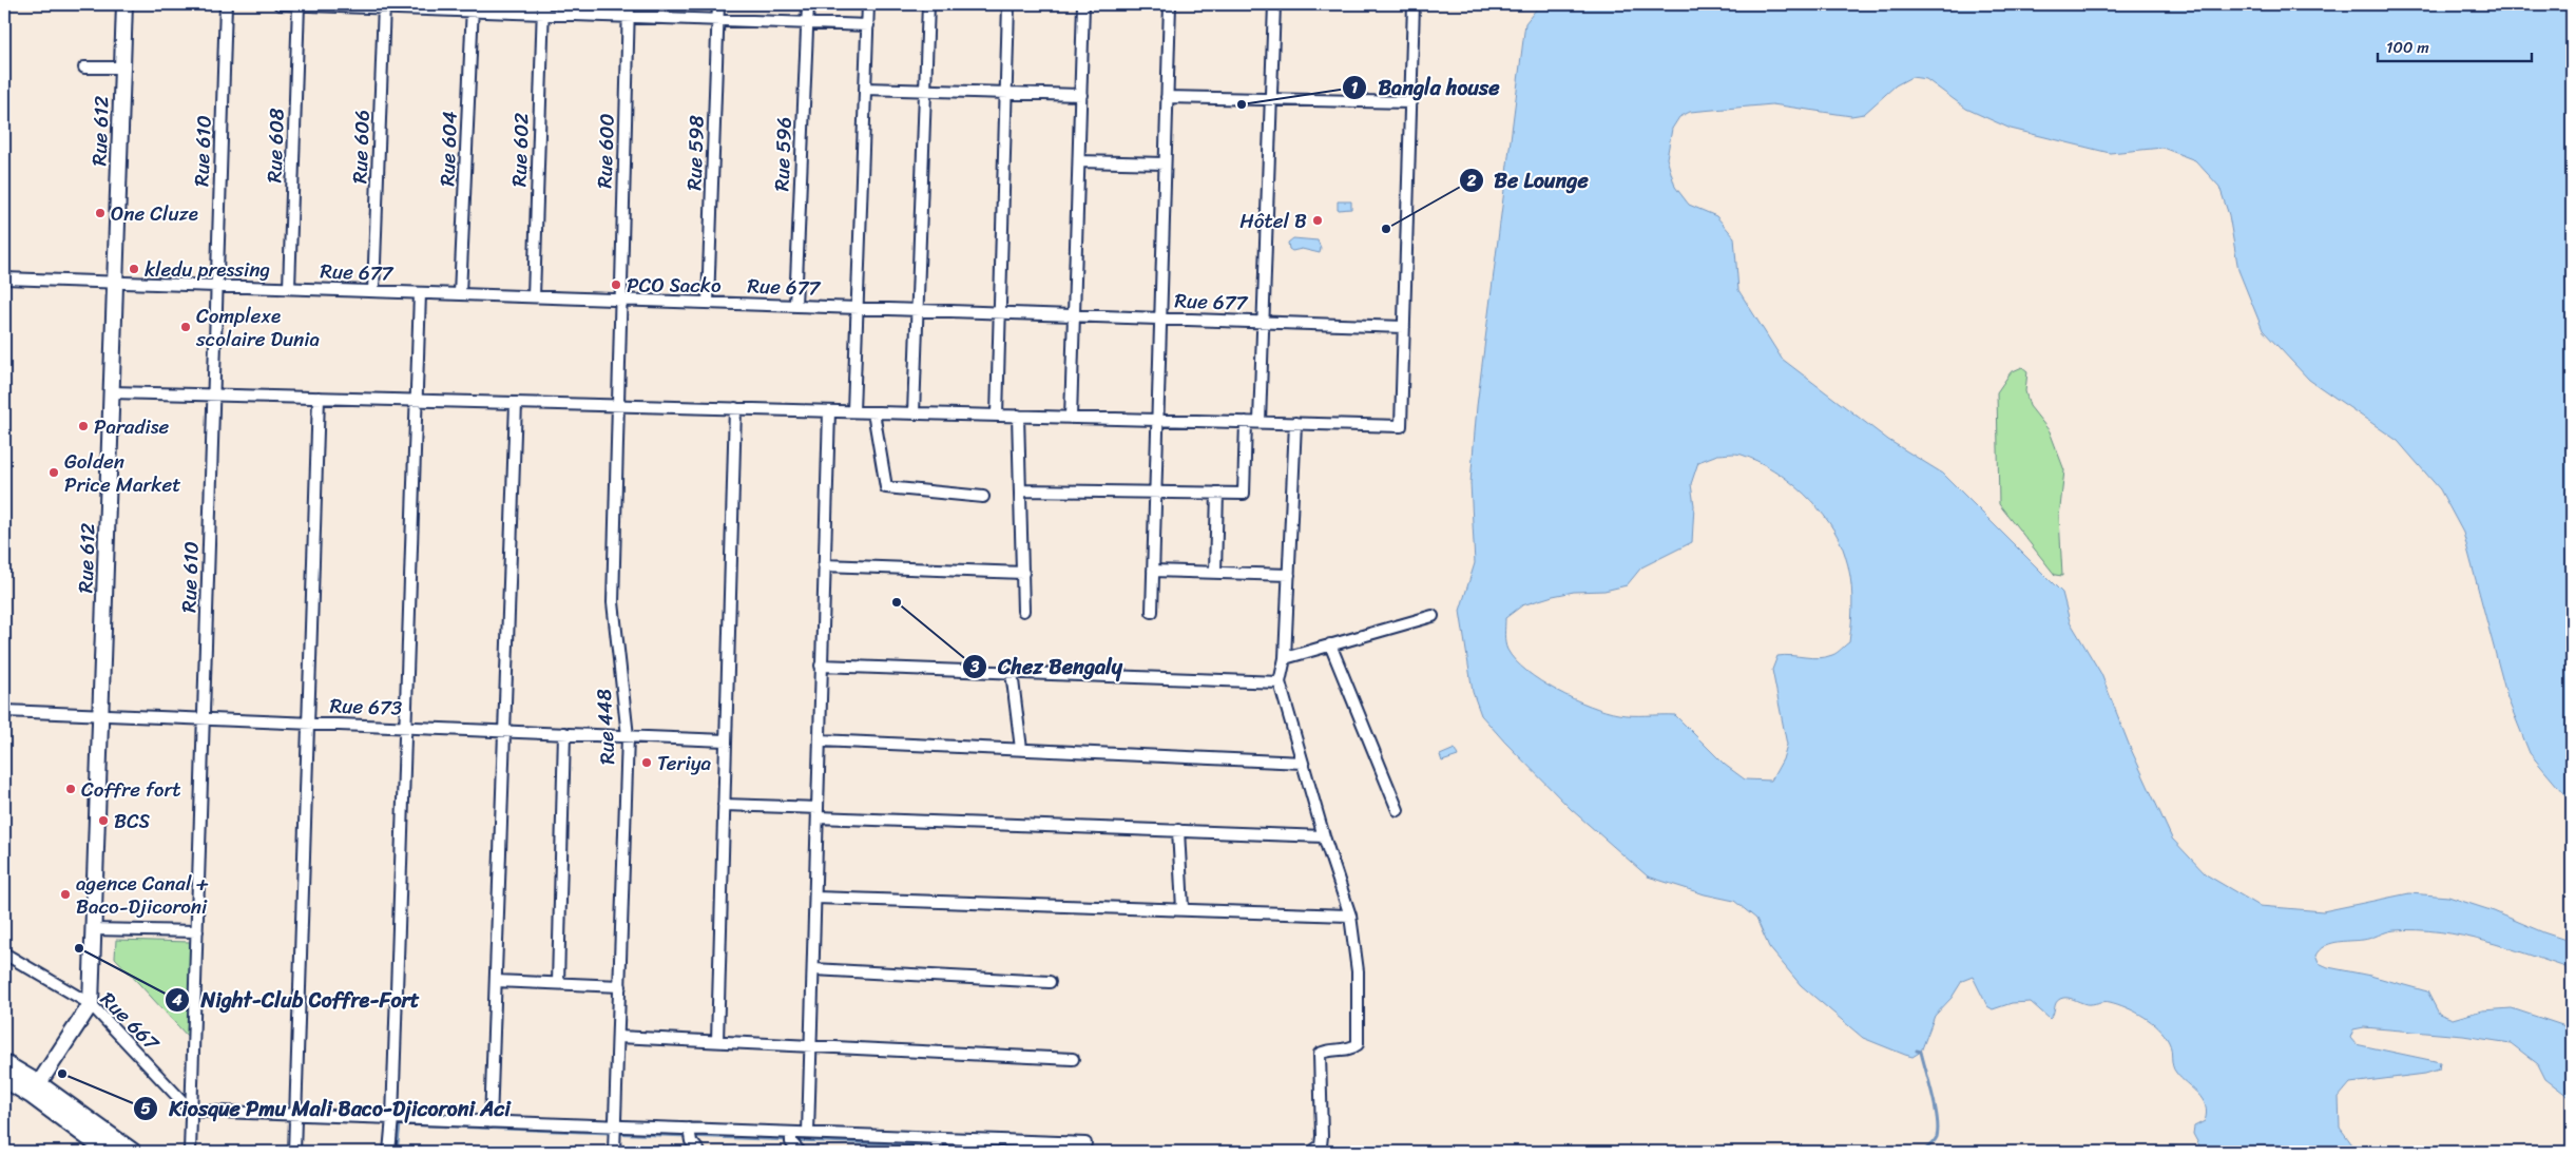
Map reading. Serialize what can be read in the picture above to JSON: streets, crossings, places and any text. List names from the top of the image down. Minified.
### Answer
{"streets":{"street":["Rue 612","Rue 608","Rue 606","Rue 604","Rue 602","Rue 610","Rue 600","Rue 598","Rue 596","Rue 677","Rue 673","Rue 448","Rue 667"]},"crossings":[["Rue 612","Rue 677"],["Rue 612","Rue 673"],["Rue 612","Rue 667"],["Rue 608","Rue 677"],["Rue 606","Rue 677"],["Rue 604","Rue 677"],["Rue 602","Rue 677"],["Rue 610","Rue 677"],["Rue 610","Rue 673"],["Rue 610","Rue 667"],["Rue 600","Rue 677"],["Rue 600","Rue 448"],["Rue 598","Rue 677"],["Rue 596","Rue 677"],["Rue 677","Rue 448"],["Rue 673","Rue 448"]],"places":["Bangla house","One Cluze","Hôtel B","Be Lounge","kledu pressing","PCO Sacko","Complexe scolaire Dunia","Paradise","Golden Price Market","Chez Bengaly","Teriya","Coffre fort","BCS","agence Canal + Baco-Djicoroni","Night-Club Coffre-Fort","Kiosque Pmu Mali Baco-Djicoroni Aci"],"scale_bar":"100 m"}
